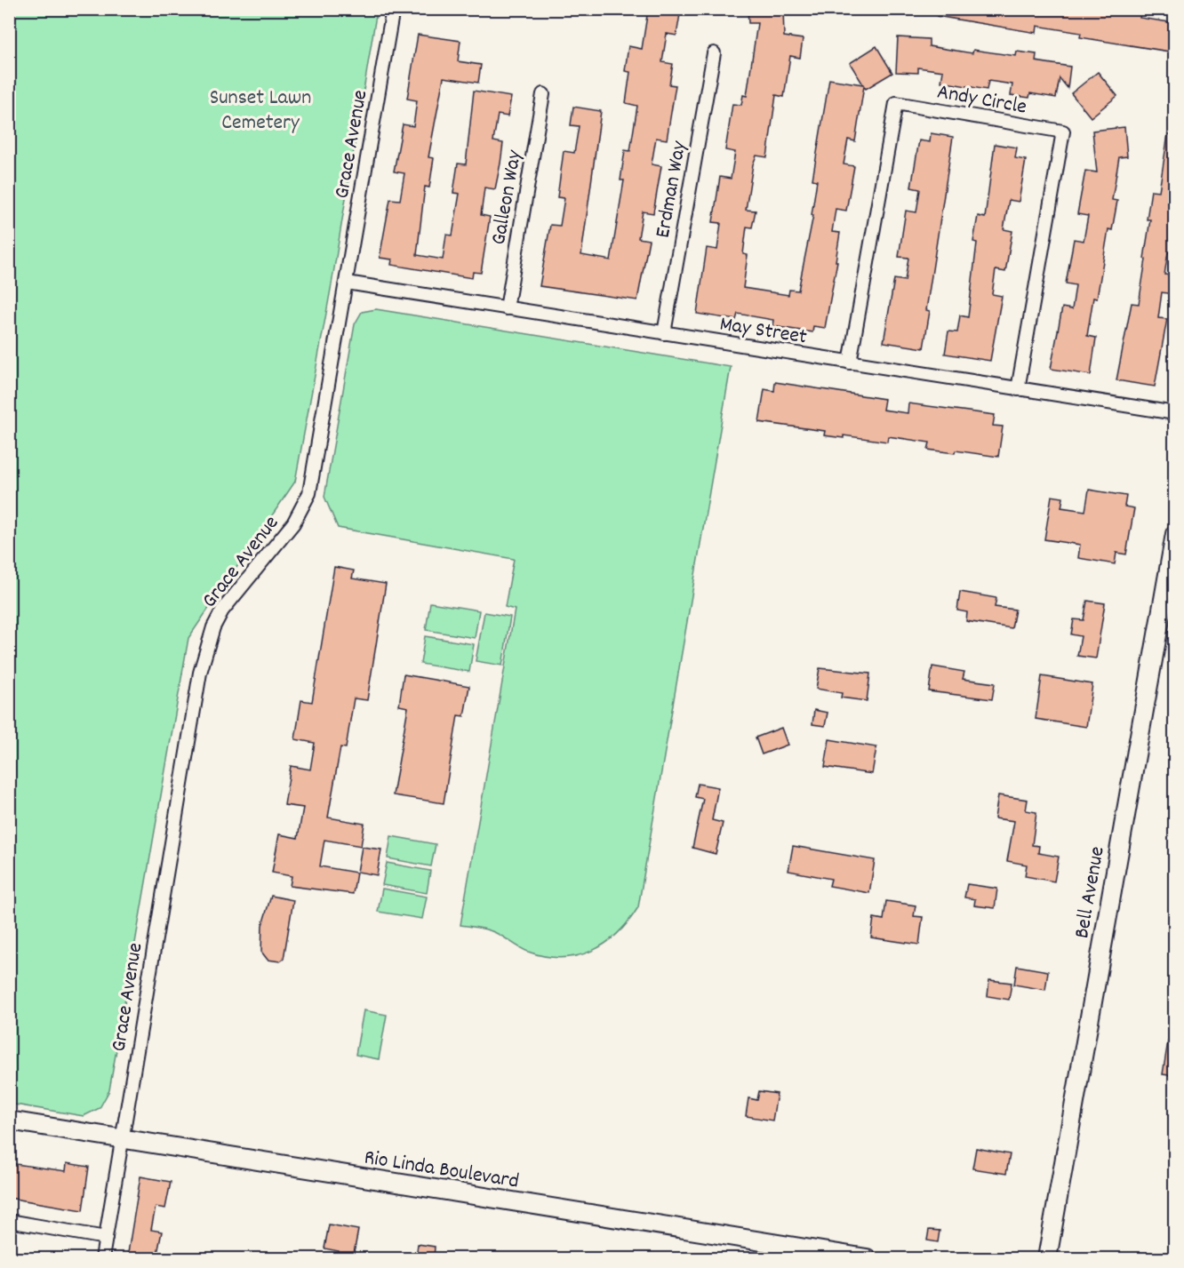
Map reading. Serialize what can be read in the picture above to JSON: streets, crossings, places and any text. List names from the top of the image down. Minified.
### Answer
{"streets":{"main road":["Bell Avenue","Rio Linda Boulevard"],"street":["Andy Circle","Grace Avenue","Erdman Way","Galleon Way","May Street"]},"crossings":[["Andy Circle","May Street"],["Grace Avenue","May Street"],["Grace Avenue","Rio Linda Boulevard"],["Erdman Way","May Street"],["Galleon Way","May Street"]],"parks":["Sunset Lawn Cemetery"]}
